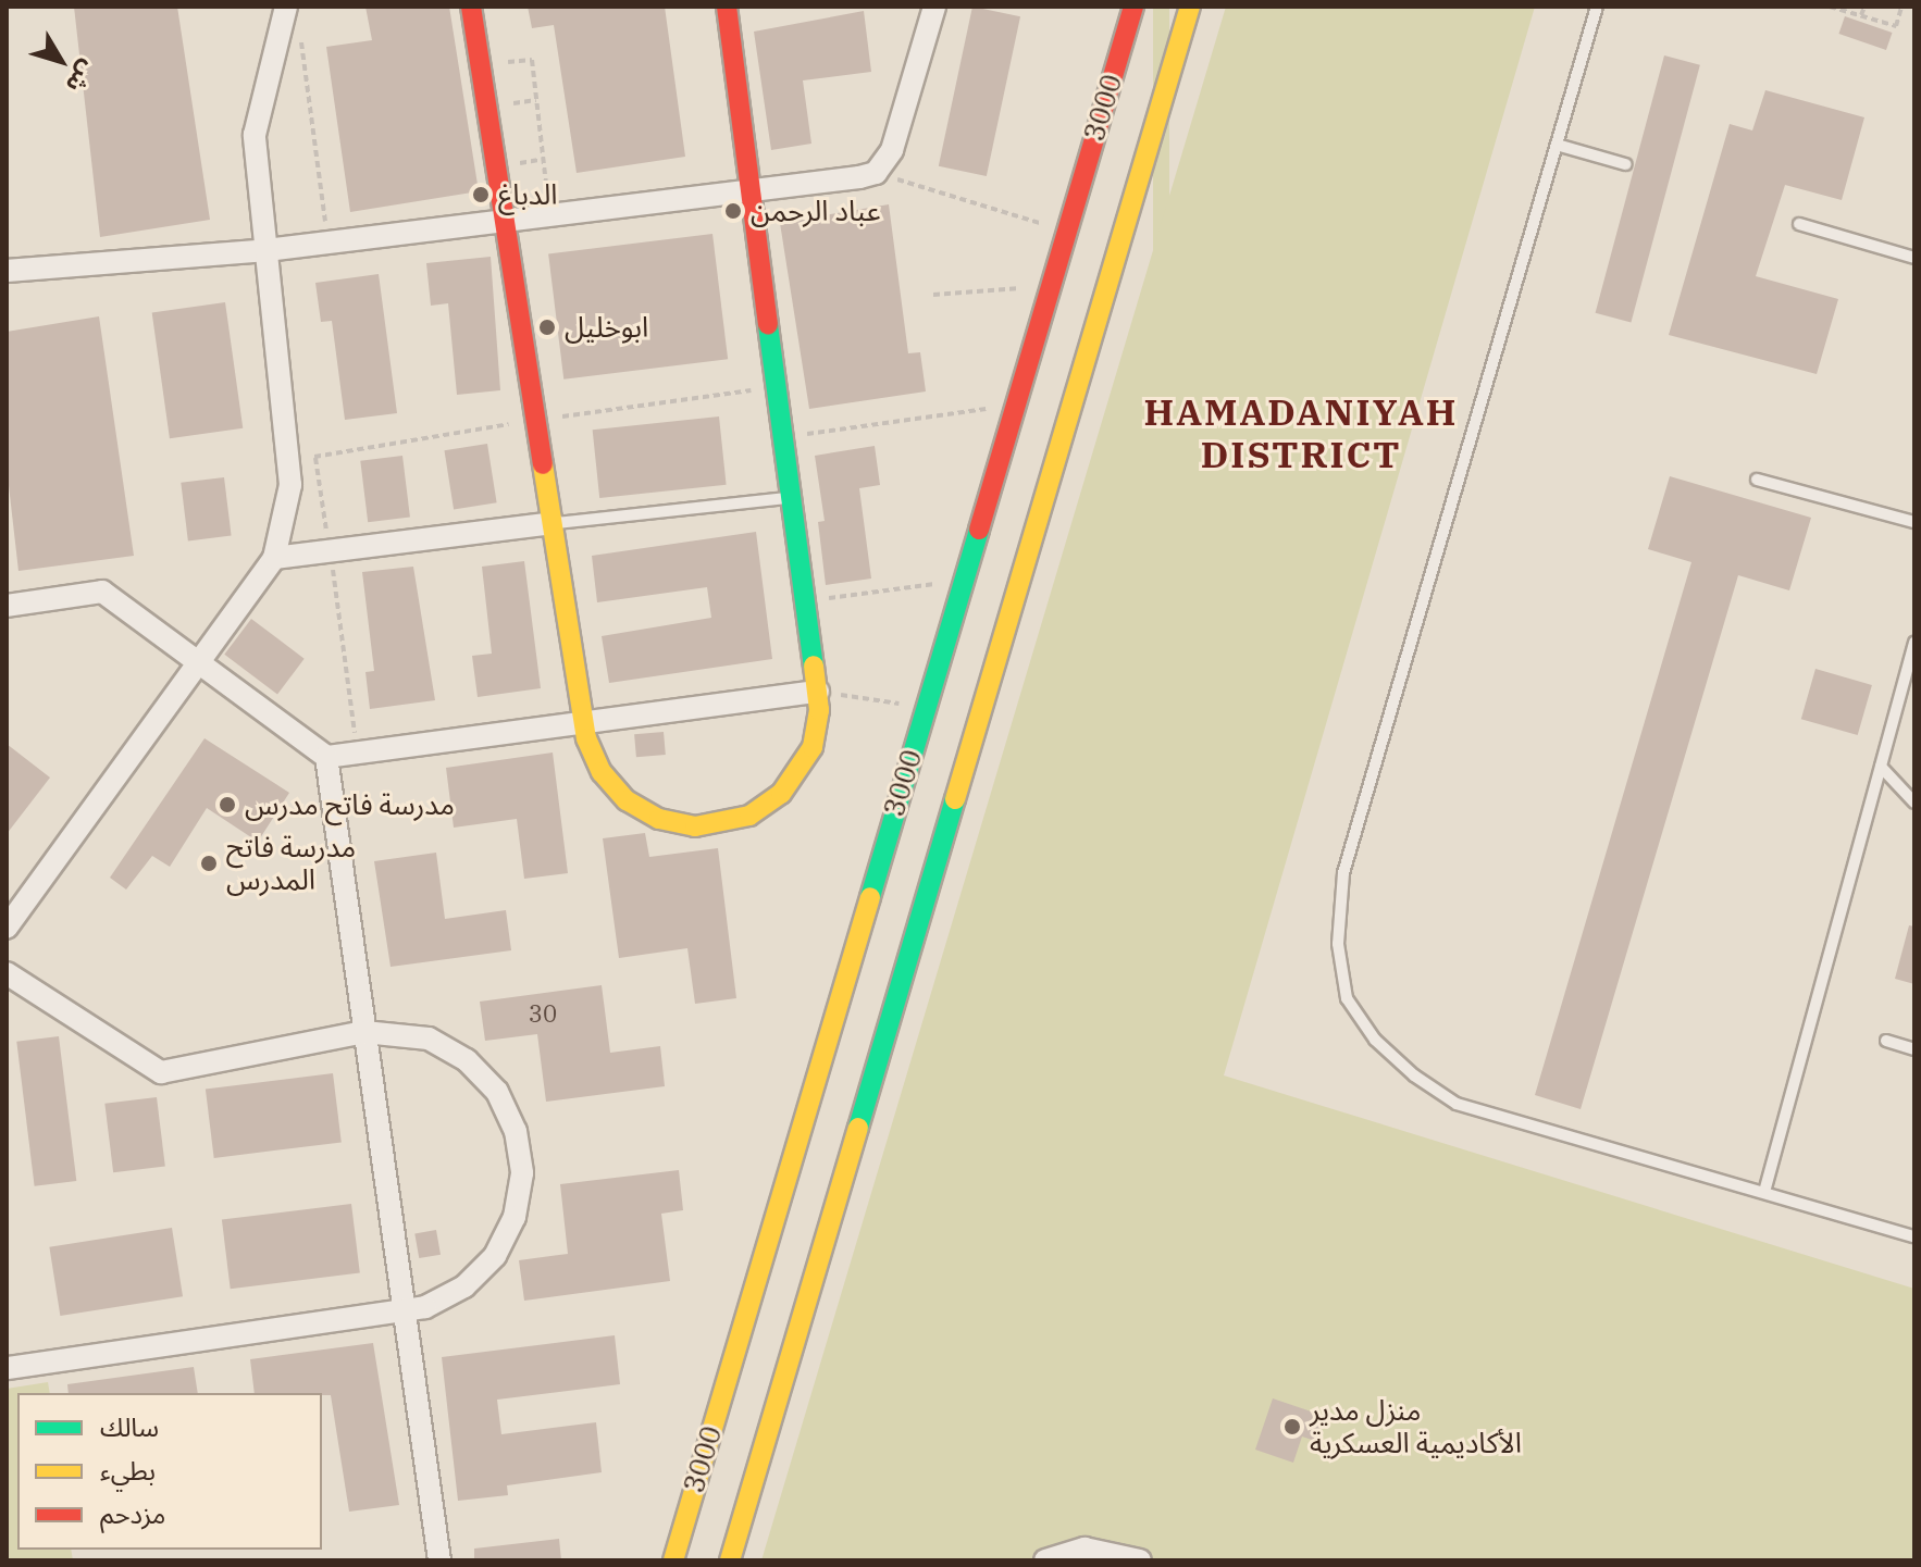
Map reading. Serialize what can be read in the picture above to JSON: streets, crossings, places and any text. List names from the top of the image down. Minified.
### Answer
{"streets":{"street":["3000"]},"districts":["HAMADANIYAH DISTRICT"],"places":["الدباغ","عباد الرحمن","ابوخليل","مدرسة فاتح مدرس","مدرسة فاتح المدرس","منزل مدير الأكاديمية العسكرية"],"house_numbers":["30"],"legend":["سالك","بطيء","مزدحم"],"north":"bottom right"}
